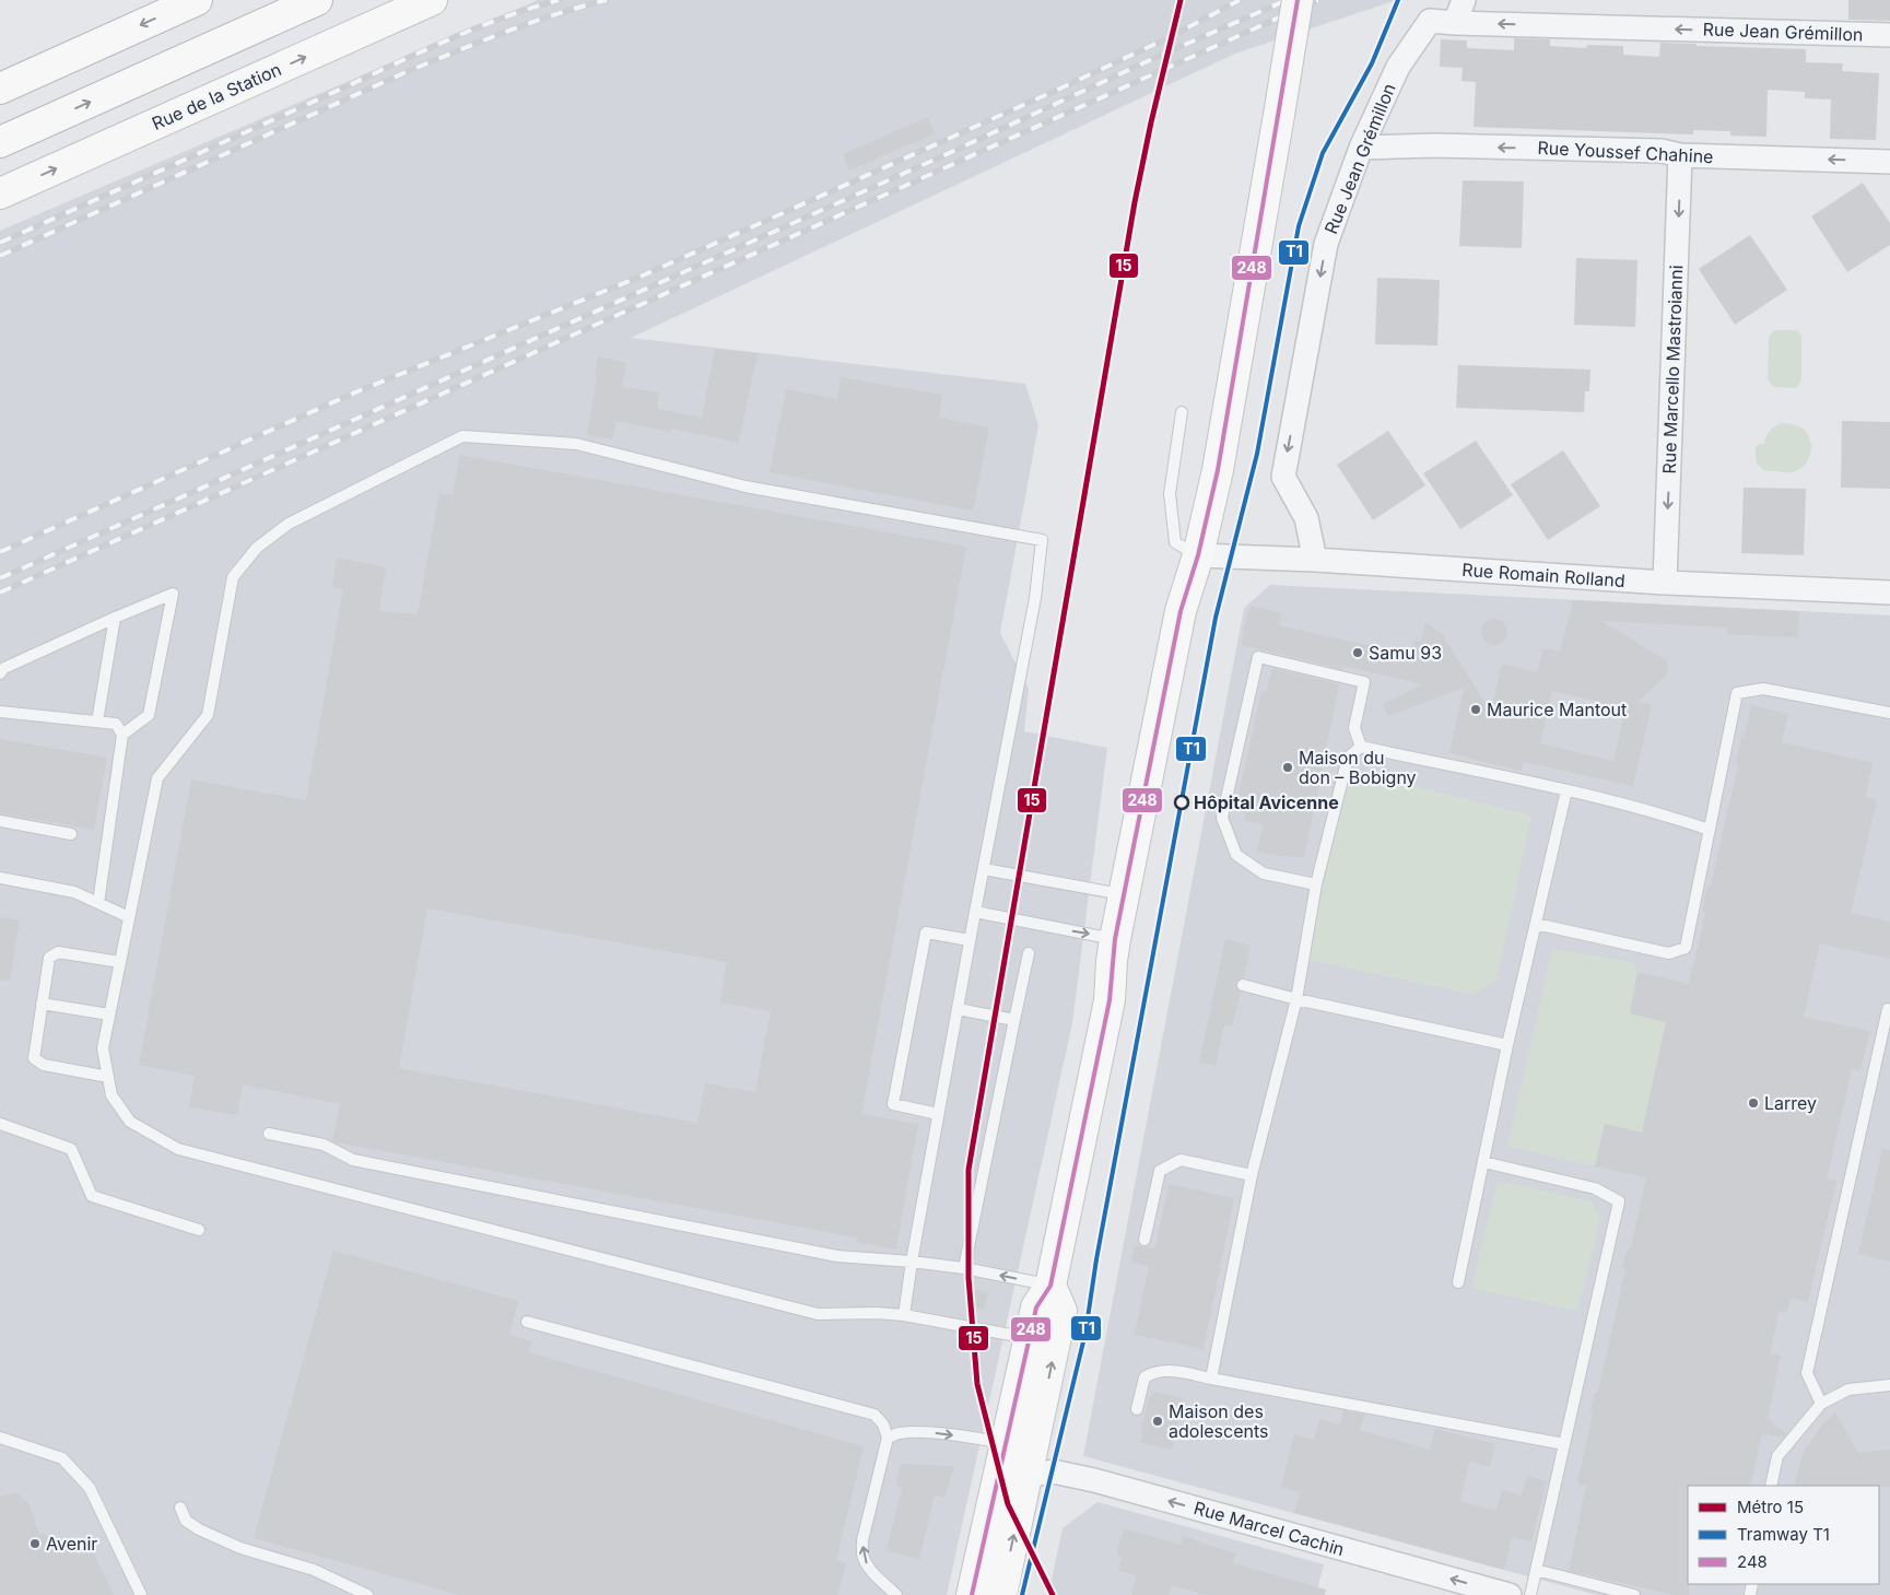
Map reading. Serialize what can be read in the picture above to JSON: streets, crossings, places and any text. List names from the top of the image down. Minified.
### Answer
{"streets":{"main road":["Rue de la Station"],"street":["Rue Jean Grémillon","Rue Youssef Chahine","Rue Marcello Mastroianni","Rue Romain Rolland","Rue Marcel Cachin"]},"crossings":[["Rue Jean Grémillon","Rue Youssef Chahine"],["Rue Jean Grémillon","Rue Romain Rolland"],["Rue Youssef Chahine","Rue Marcello Mastroianni"],["Rue Marcello Mastroianni","Rue Romain Rolland"]],"one_way":["Rue Youssef Chahine","Rue Marcello Mastroianni","Rue Marcel Cachin"],"places":["Samu 93","Maurice Mantout","Maison du don – Bobigny","Hôpital Avicenne","Larrey","Maison des adolescents","Avenir"],"lines":["metro line 15","tram line T1","transit line 248"],"legend":["Métro 15","Tramway T1","248"]}
